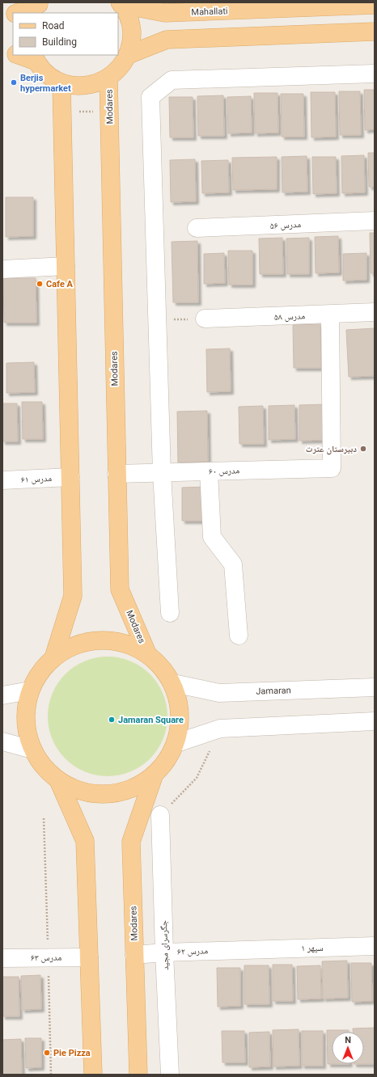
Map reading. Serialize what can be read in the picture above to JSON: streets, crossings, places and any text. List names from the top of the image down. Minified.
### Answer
{"streets":{"main road":["Mahallati","Modares"],"street":["مدرس ۵۶","مدرس ۵۸","مدرس ۶۰","مدرس ۶۱","Jamaran","جگرسرای مجید","سپهر ۱","مدرس ۶۲","مدرس ۶۳"]},"crossings":[["Modares","مدرس ۶۰"],["Modares","مدرس ۶۲"],["مدرس ۵۸","مدرس ۶۰"],["جگرسرای مجید","مدرس ۶۲"],["سپهر ۱","مدرس ۶۲"]],"places":["Berjis hypermarket","Cafe A","دبیرستان عترت","Jamaran Square","Pie Pizza"],"legend":["Road","Building"],"north":"top"}
